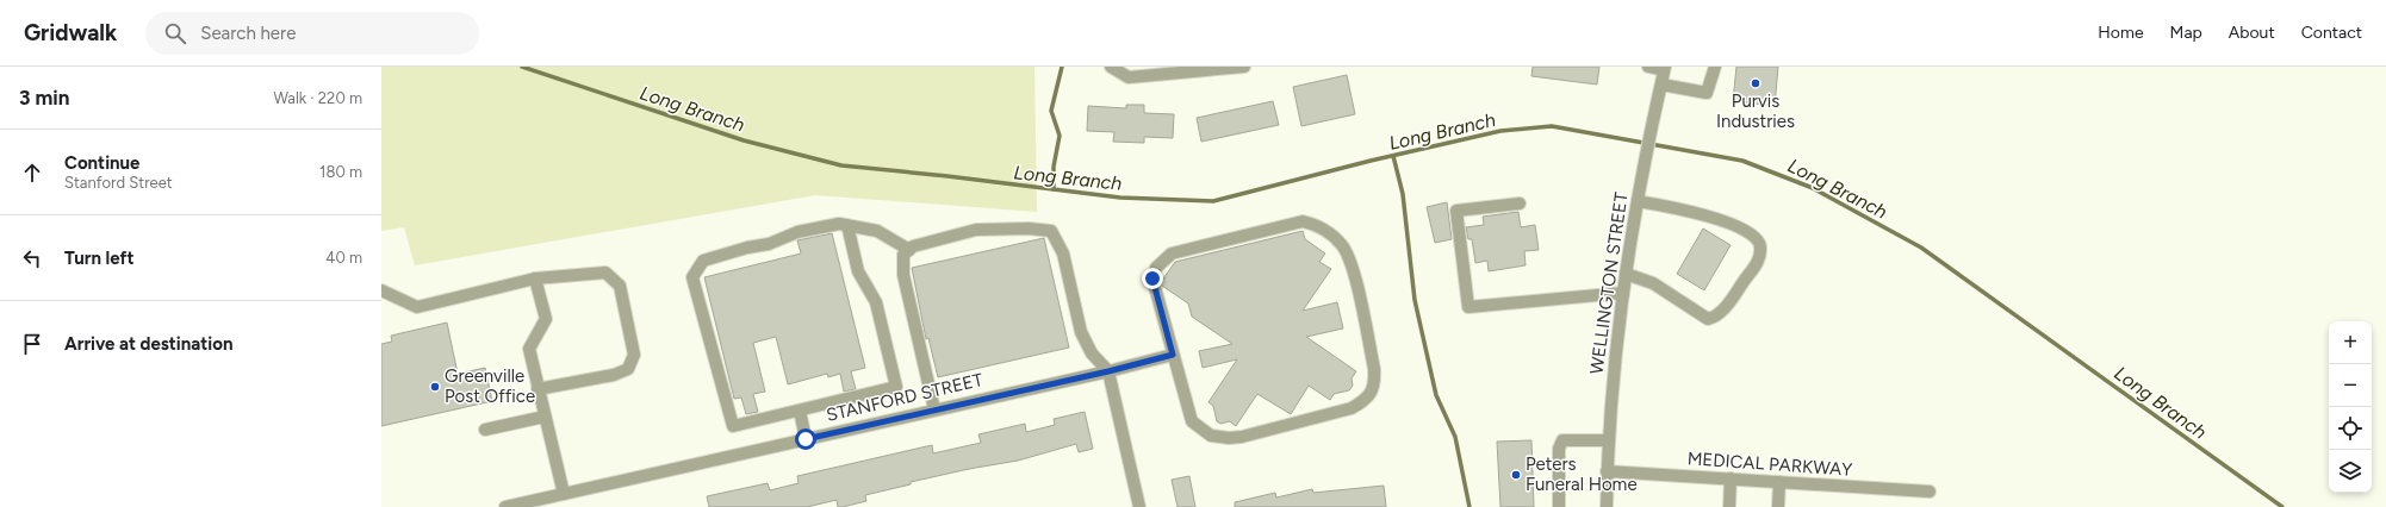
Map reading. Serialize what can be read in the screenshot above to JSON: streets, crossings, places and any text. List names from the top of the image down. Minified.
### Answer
{"streets":{"street":["WELLINGTON STREET","STANFORD STREET","MEDICAL PARKWAY"]},"crossings":[["WELLINGTON STREET","MEDICAL PARKWAY"]],"water":["Long Branch"],"places":["Purvis Industries","Greenville Post Office","Peters Funeral Home"],"page":{"header":"Gridwalk","search":"Search here","nav":["Home","Map","About","Contact"],"heading":["3 min","Walk · 220 m"],"list":[["Continue","Stanford Street","180 m"],["Turn left","40 m"],"Arrive at destination"],"map_buttons":["+","−"]}}
